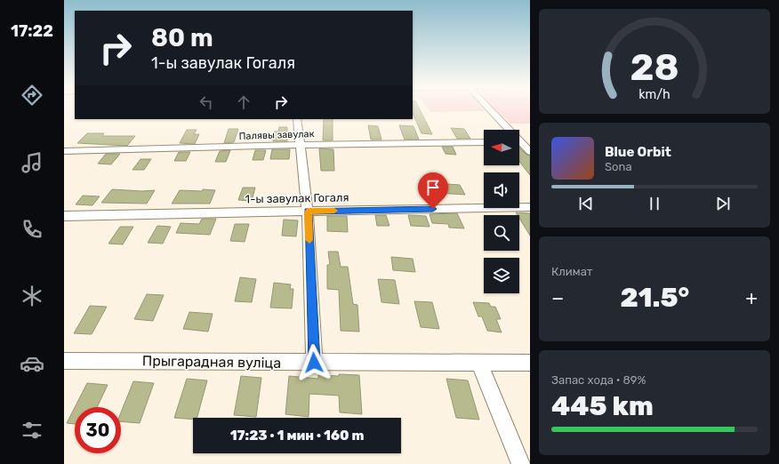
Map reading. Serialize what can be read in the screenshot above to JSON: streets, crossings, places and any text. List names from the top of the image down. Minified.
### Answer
{"streets":{"street":["Палявы завулак","1-ы завулак Гогаля","Прыгарадная вуліца"]},"north":"left","page":{"tabs":"17:22","turn":["80 m","1-ы завулак Гогаля"],"song":["Blue Orbit","Sona"],"tile":["Климат",["Запас хода · 89%","445 km"]],"heat":["−","21.5°","+"],"limit":"30","trip":"17:23 · 1 мин · 160 m","gauge":["28","km/h"]}}
